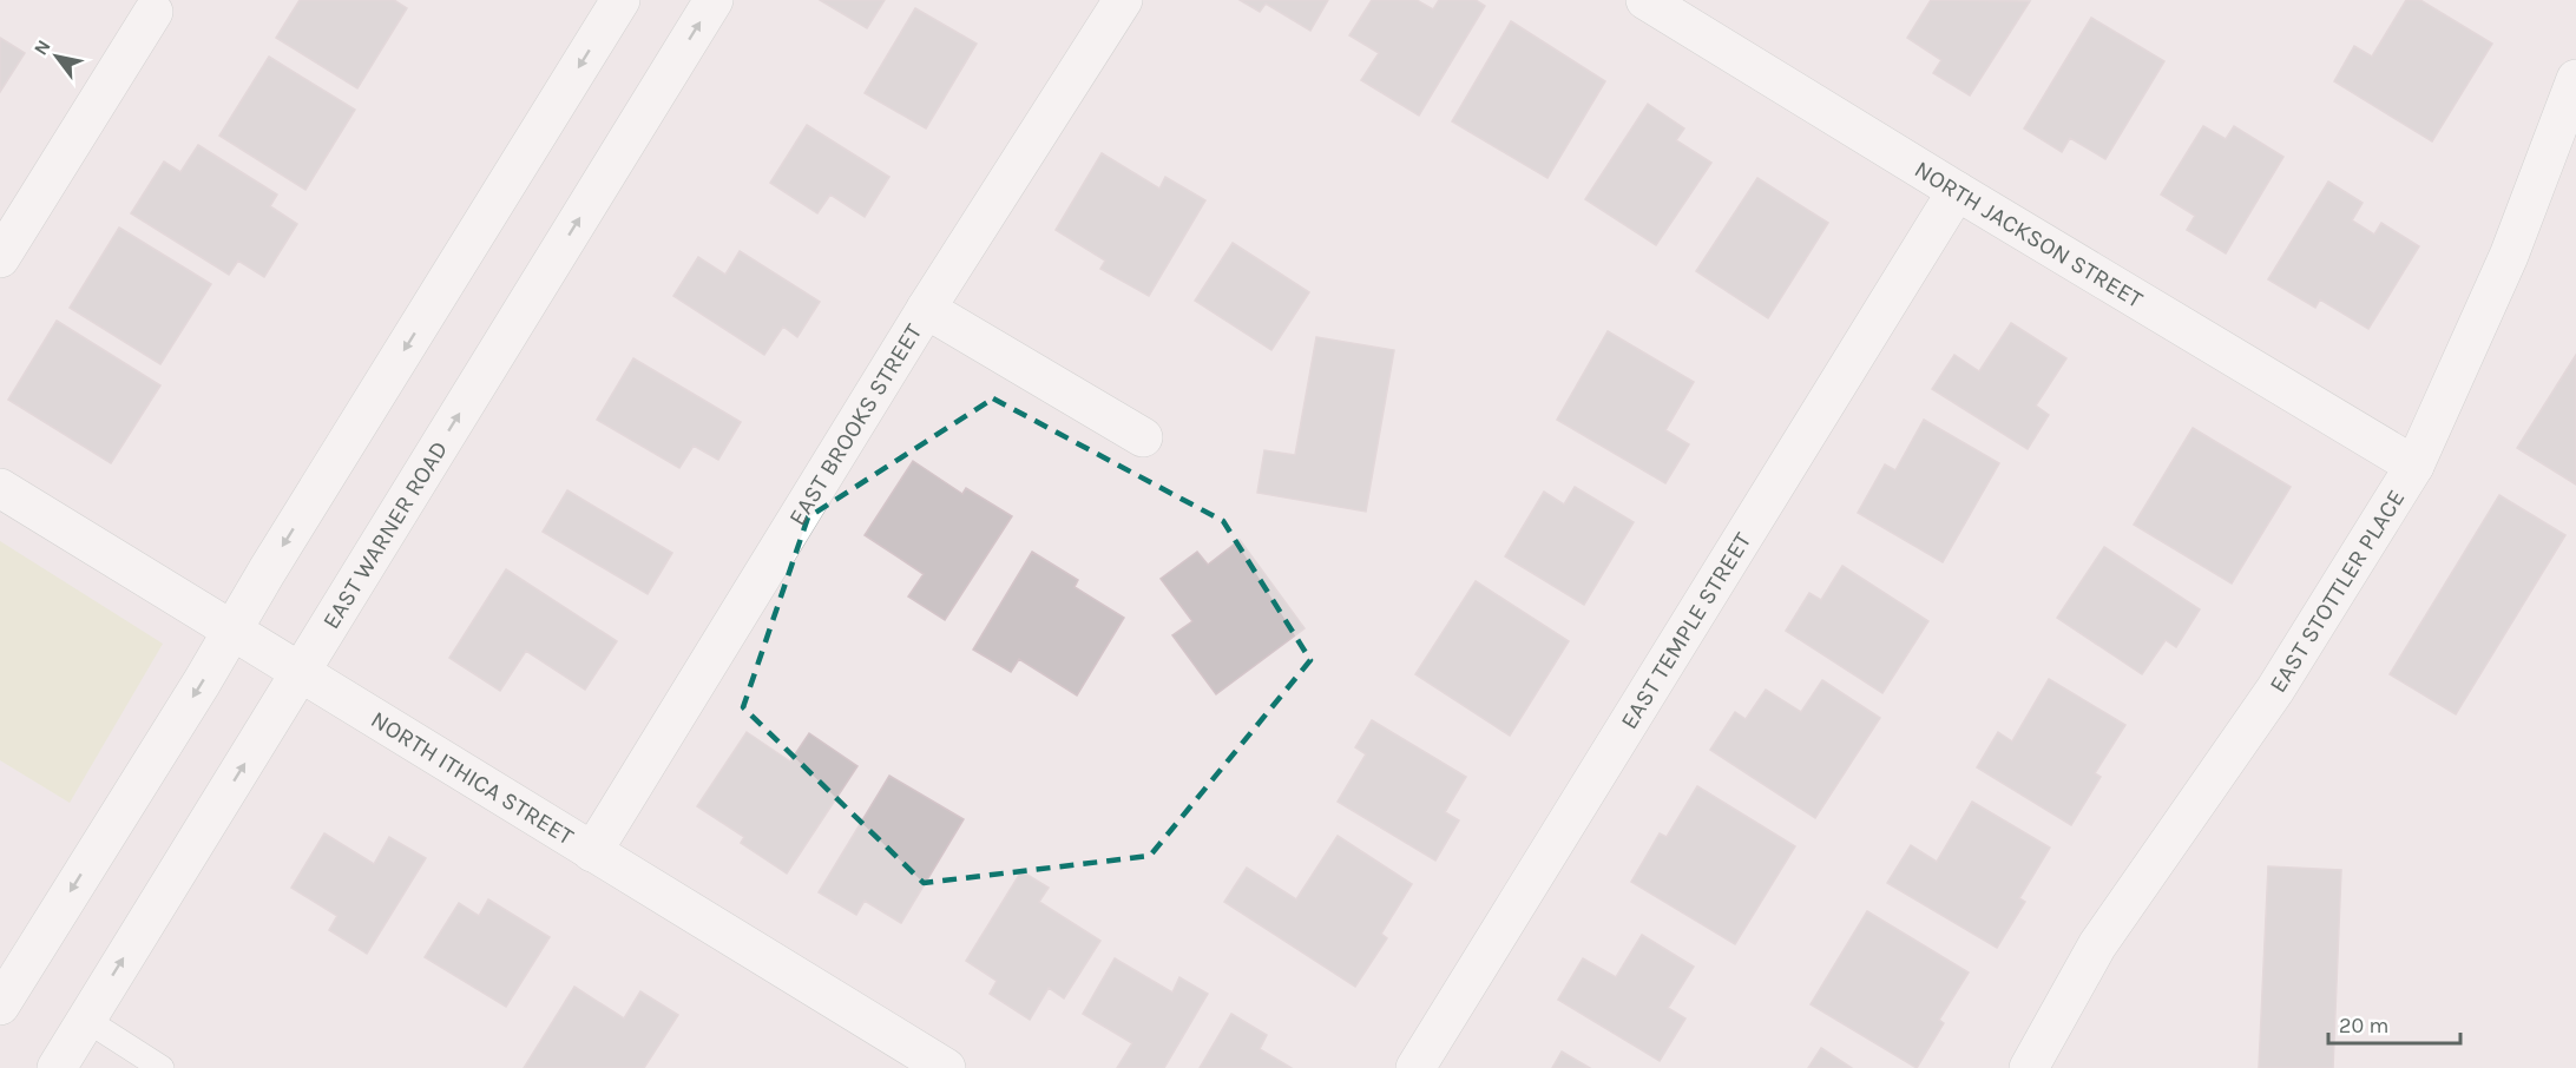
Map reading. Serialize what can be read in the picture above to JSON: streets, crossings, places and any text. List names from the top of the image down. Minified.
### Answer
{"streets":{"street":["NORTH JACKSON STREET","EAST BROOKS STREET","EAST WARNER ROAD","EAST STOTTLER PLACE","EAST TEMPLE STREET","NORTH ITHICA STREET"]},"crossings":[["NORTH JACKSON STREET","EAST STOTTLER PLACE"],["NORTH JACKSON STREET","EAST TEMPLE STREET"],["EAST BROOKS STREET","NORTH ITHICA STREET"],["EAST WARNER ROAD","NORTH ITHICA STREET"]],"scale_bar":"20 m","north":"top left"}
